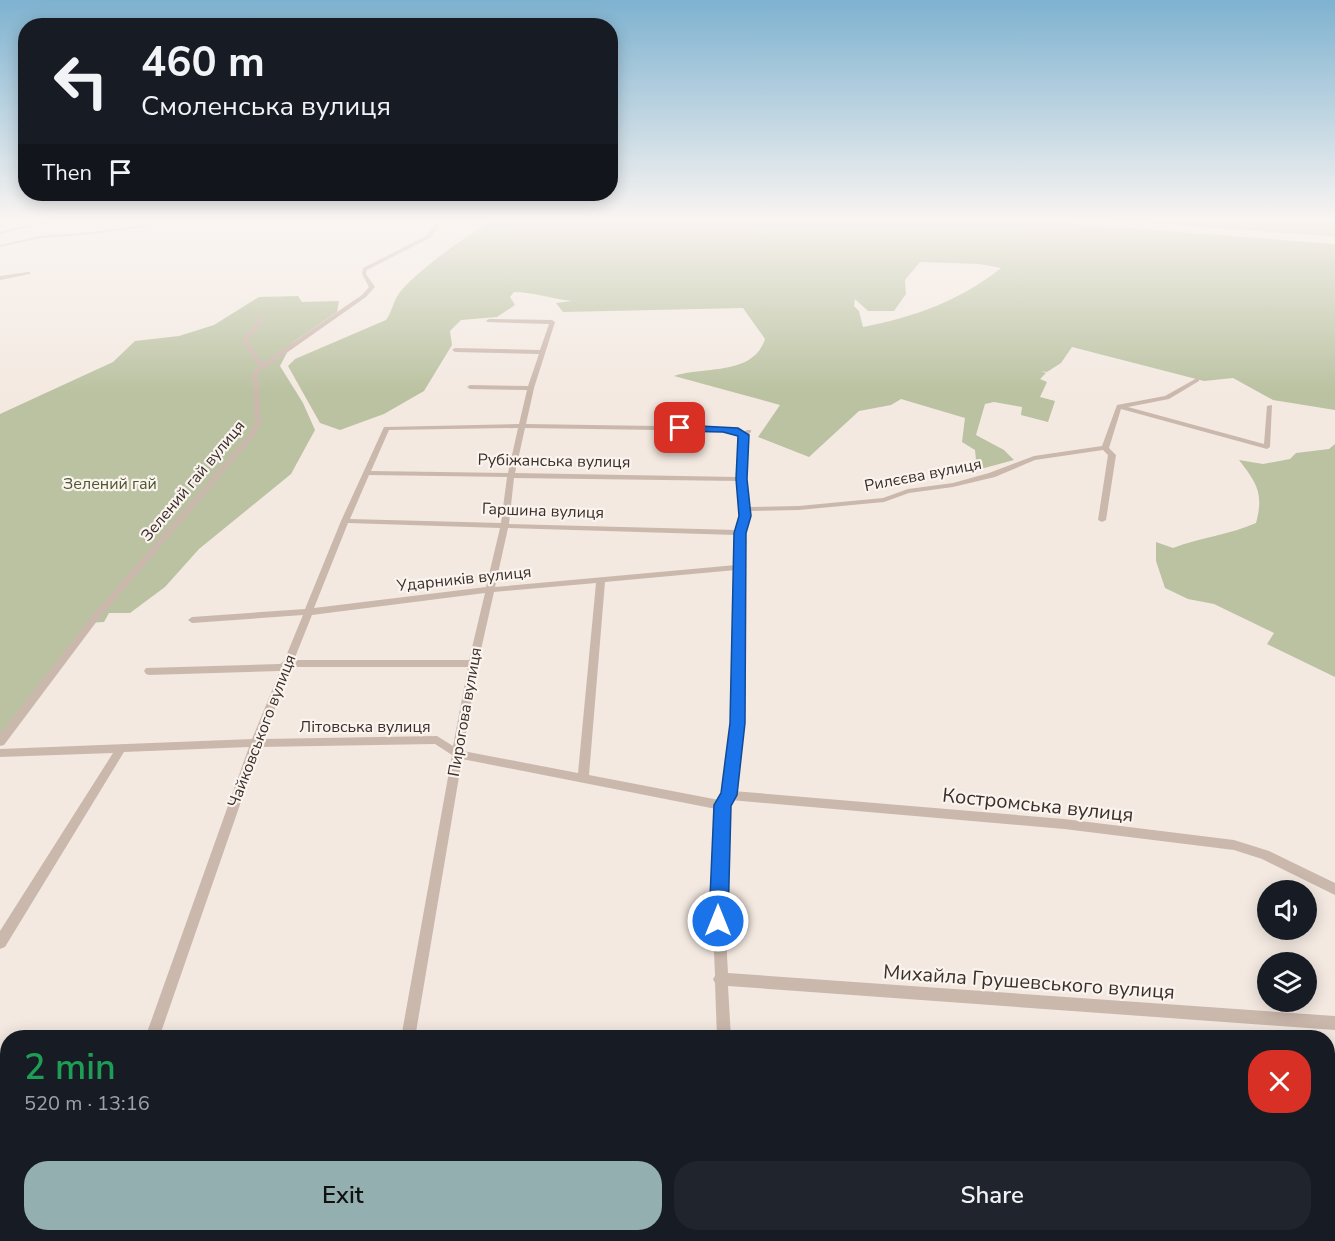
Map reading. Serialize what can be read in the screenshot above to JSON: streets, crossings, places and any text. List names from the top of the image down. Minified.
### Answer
{"streets":{"street":["Рубіжанська вулиця","Рилєєва вулиця","Зелений гай вулиця","Гаршина вулиця","Ударників вулиця","Пирогова вулиця","Літовська вулиця","Чайковського вулиця","Костромська вулиця","Михайла Грушевського вулиця"]},"crossings":[["Рубіжанська вулиця","Пирогова вулиця"],["Рубіжанська вулиця","Чайковського вулиця"],["Гаршина вулиця","Пирогова вулиця"],["Гаршина вулиця","Чайковського вулиця"],["Ударників вулиця","Пирогова вулиця"],["Ударників вулиця","Чайковського вулиця"],["Пирогова вулиця","Літовська вулиця"],["Пирогова вулиця","Чайковського вулиця"],["Літовська вулиця","Чайковського вулиця"],["Літовська вулиця","Костромська вулиця"]],"parks":["Зелений гай"],"page":{"turn":["460 m","Смоленська вулиця"],"then":"Then","heading":["2 min","520 m · 13:16"],"buttons":["Exit","Share"]}}
